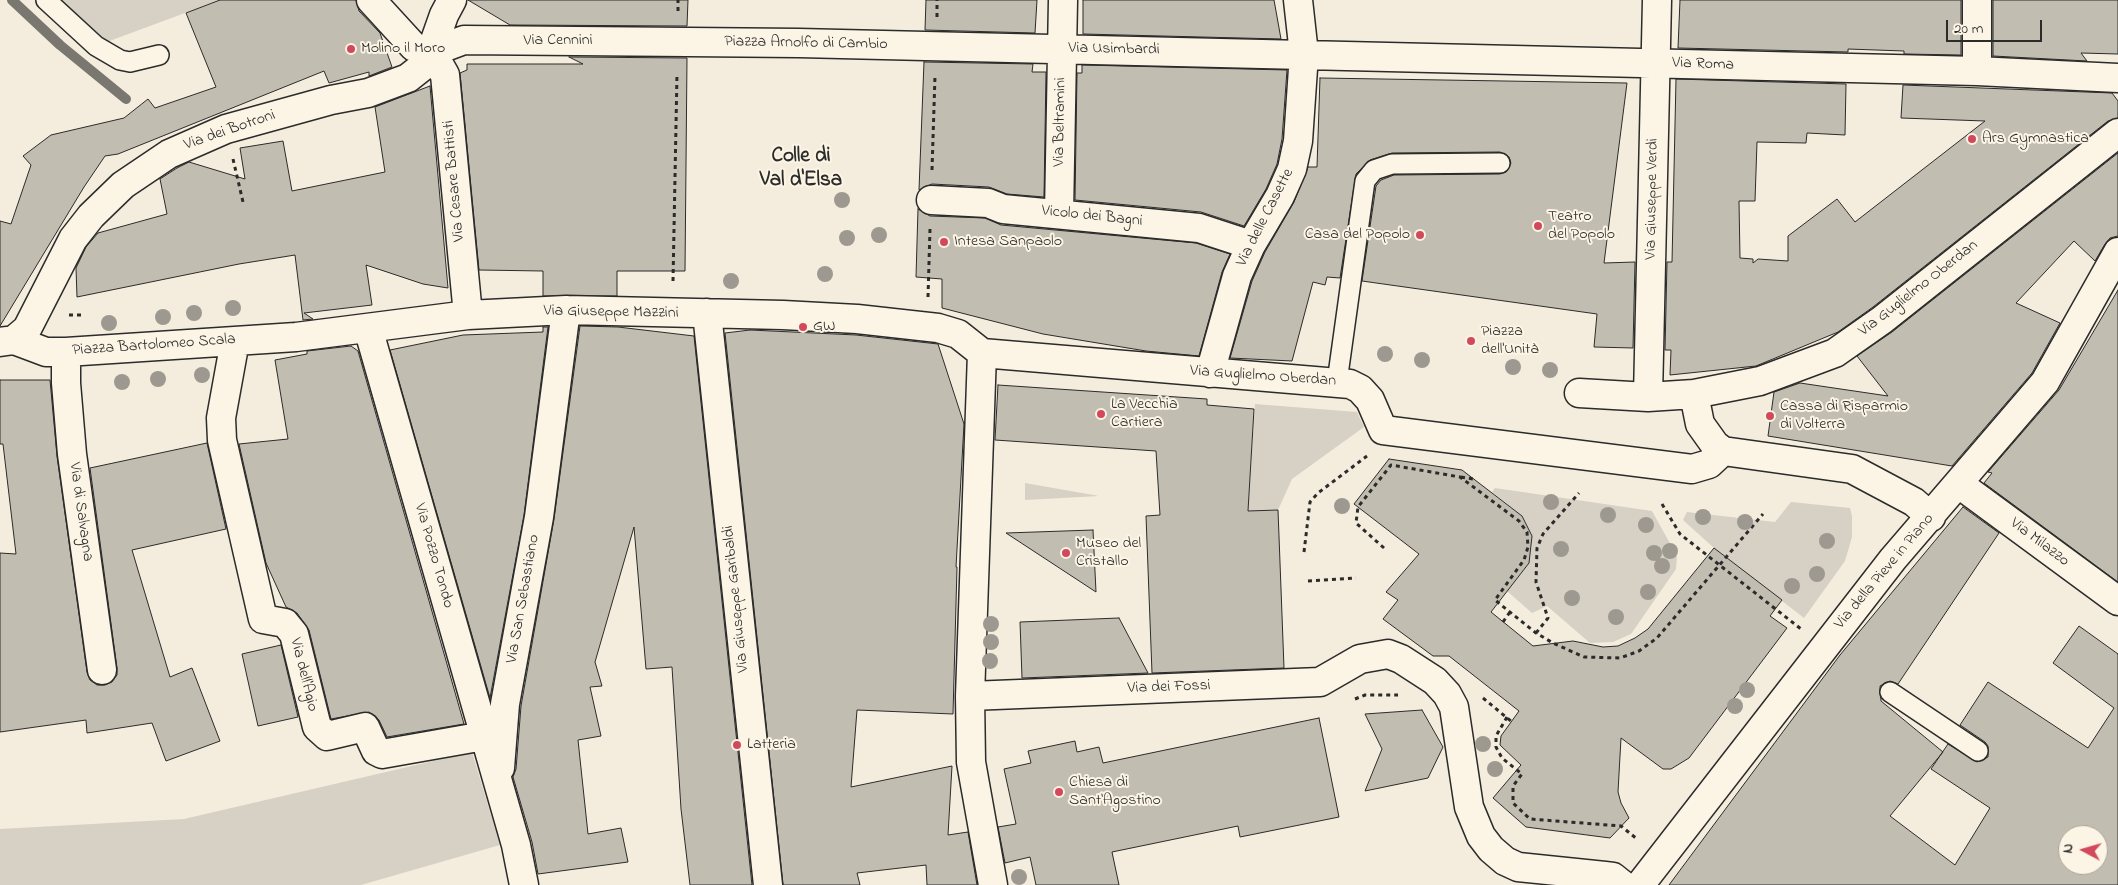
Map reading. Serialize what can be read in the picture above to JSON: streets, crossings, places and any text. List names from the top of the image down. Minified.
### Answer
{"streets":{"street":["Via Cennini","Piazza Arnolfo di Cambio","Via Usimbardi","Via Roma","Via Beltramini","Via dei Botroni","Via Cesare Battisti","Via Giuseppe Verdi","Vicolo dei Bagni","Via delle Casette","Via Guglielmo Oberdan","Via Giuseppe Mazzini","Piazza Bartolomeo Scala","Via di Salvagna","Via Milazzo","Via Pozzo Tondo","Via della Pieve in Piano","Via San Sebastiano","Via Giuseppe Garibaldi","Via dell'Agio","Via dei Fossi"]},"crossings":[["Via Cennini","Piazza Arnolfo di Cambio"],["Via Cennini","Via dei Botroni"],["Via Cennini","Via Cesare Battisti"],["Piazza Arnolfo di Cambio","Via Usimbardi"],["Via Usimbardi","Via Roma"],["Via Usimbardi","Via Beltramini"],["Via Usimbardi","Via delle Casette"],["Via Roma","Via Giuseppe Verdi"],["Via Roma","Via delle Casette"],["Via Beltramini","Vicolo dei Bagni"],["Via dei Botroni","Via Cesare Battisti"],["Via dei Botroni","Piazza Bartolomeo Scala"],["Via Cesare Battisti","Via Giuseppe Mazzini"],["Via Giuseppe Verdi","Via Guglielmo Oberdan"],["Vicolo dei Bagni","Via delle Casette"],["Via delle Casette","Via Guglielmo Oberdan"],["Via Guglielmo Oberdan","Via Giuseppe Mazzini"],["Via Giuseppe Mazzini","Piazza Bartolomeo Scala"],["Via Giuseppe Mazzini","Via Pozzo Tondo"],["Via Giuseppe Mazzini","Via San Sebastiano"],["Via Giuseppe Mazzini","Via Giuseppe Garibaldi"],["Piazza Bartolomeo Scala","Via di Salvagna"],["Piazza Bartolomeo Scala","Via dell'Agio"],["Via Milazzo","Via della Pieve in Piano"],["Via Pozzo Tondo","Via San Sebastiano"],["Via Pozzo Tondo","Via dell'Agio"]],"districts":["Colle di Val d'Elsa"],"places":["Molino il Moro","Ars Gymnastica","Teatro del Popolo","Casa del Popolo","Intesa Sanpaolo","GW","Piazza dell'Unità","La Vecchia Cartiera","Cassa di Risparmio di Volterra","Museo del Cristallo","Latteria","Chiesa di Sant'Agostino"],"scale_bar":"20 m","north":"left"}
